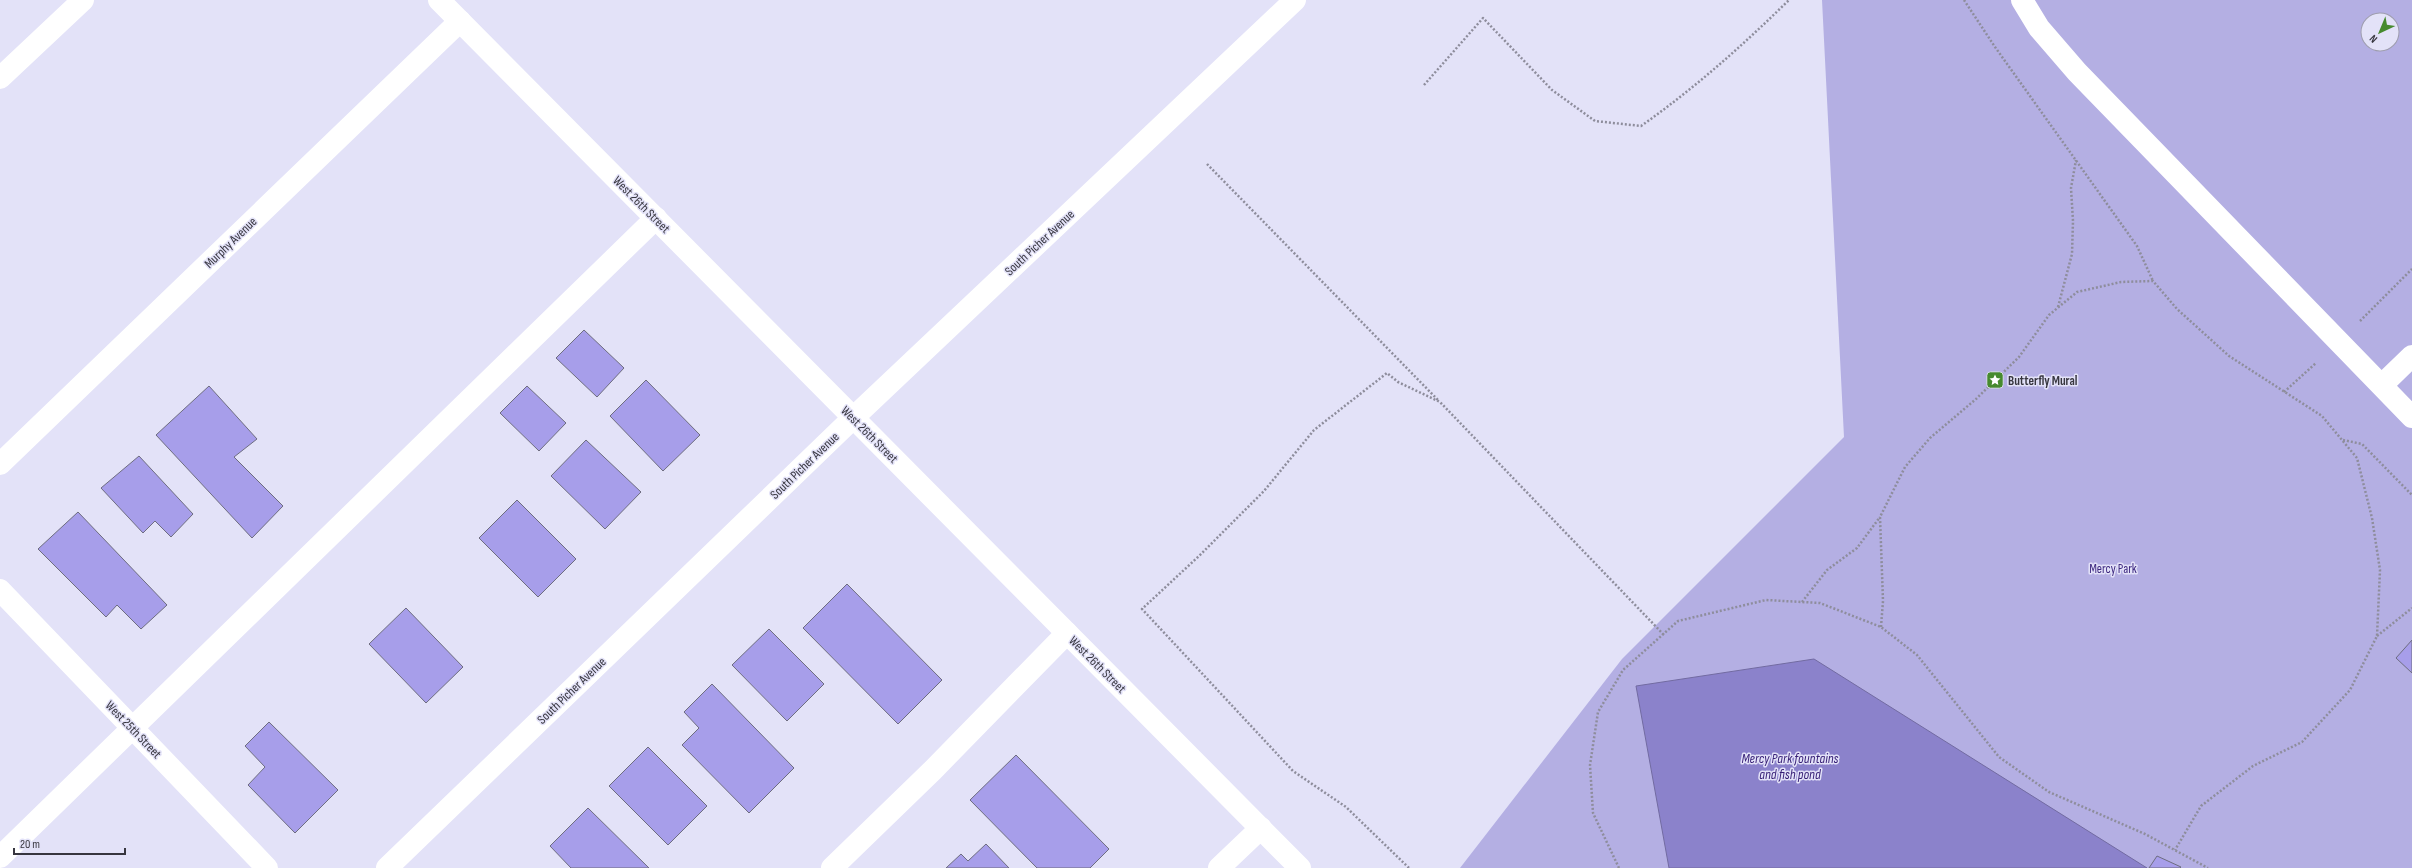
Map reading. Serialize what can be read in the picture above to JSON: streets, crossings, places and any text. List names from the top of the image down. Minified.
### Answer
{"streets":{"street":["West 26th Street","Murphy Avenue","South Picher Avenue","West 25th Street"]},"crossings":[["West 26th Street","Murphy Avenue"],["West 26th Street","South Picher Avenue"]],"water":["Mercy Park fountains and fish pond"],"parks":["Mercy Park"],"places":{"place":["Butterfly Mural"]},"scale_bar":"20 m","north":"bottom left"}
